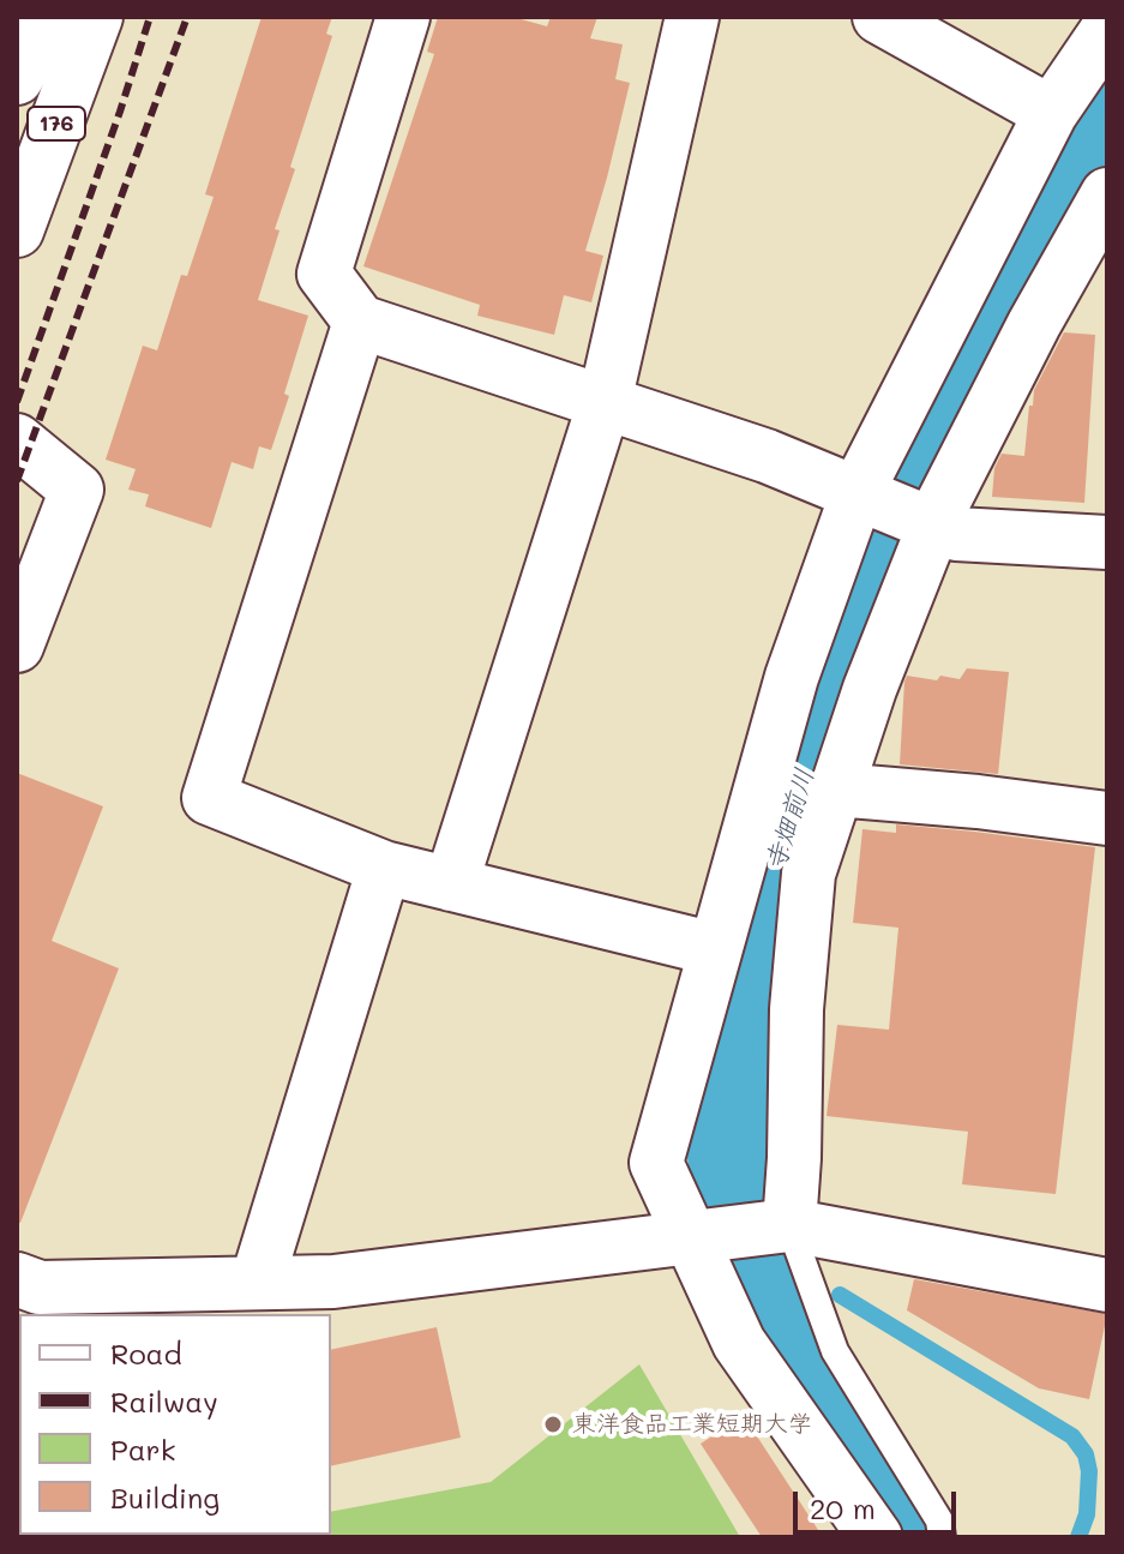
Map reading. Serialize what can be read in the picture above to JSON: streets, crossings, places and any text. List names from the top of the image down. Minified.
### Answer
{"streets":{"main road":["176"]},"water":["寺畑前川"],"places":["東洋食品工業短期大学"],"legend":["Road","Railway","Park","Building"],"scale_bar":"20 m"}
